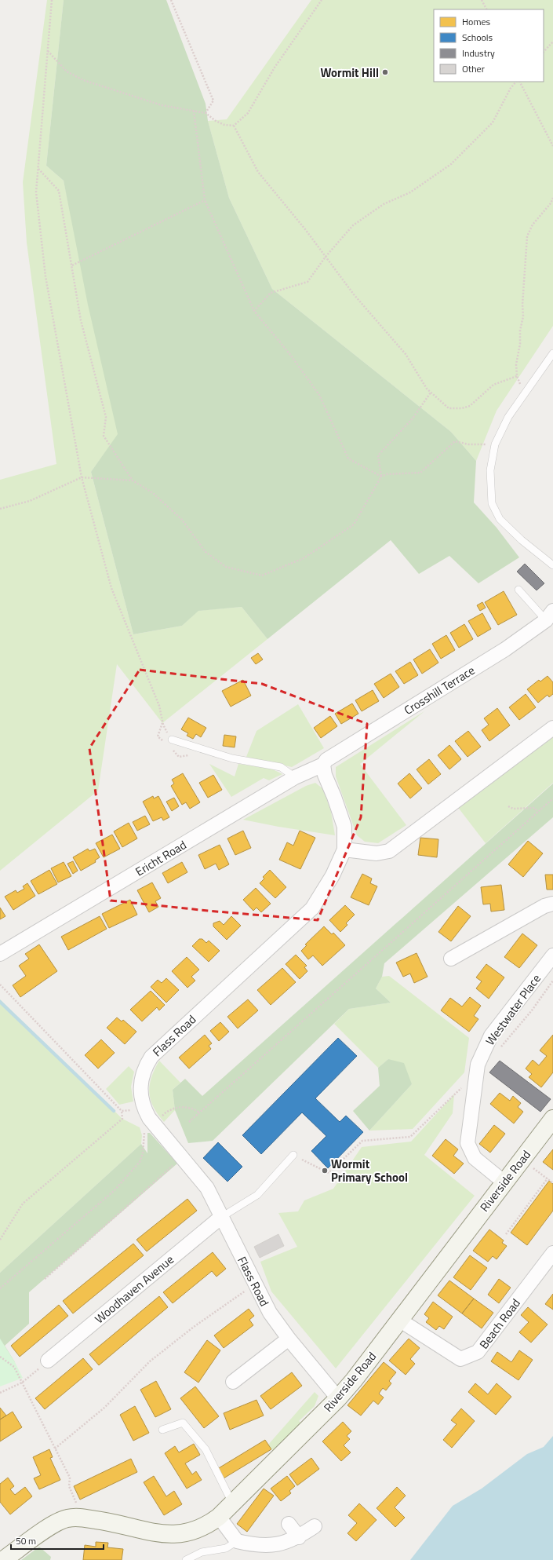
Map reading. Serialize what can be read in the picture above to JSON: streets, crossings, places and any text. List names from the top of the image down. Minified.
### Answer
{"streets":{"main road":["Riverside Road"],"street":["Crosshill Terrace","Ericht Road","Westwater Place","Flass Road","Woodhaven Avenue","Beach Road"]},"crossings":[["Crosshill Terrace","Ericht Road"],["Crosshill Terrace","Flass Road"],["Ericht Road","Flass Road"],["Westwater Place","Riverside Road"],["Flass Road","Riverside Road"],["Flass Road","Woodhaven Avenue"],["Riverside Road","Beach Road"]],"places":["Wormit Hill","Wormit Primary School"],"legend":["Homes","Schools","Industry","Other"],"scale_bar":"50 m"}
